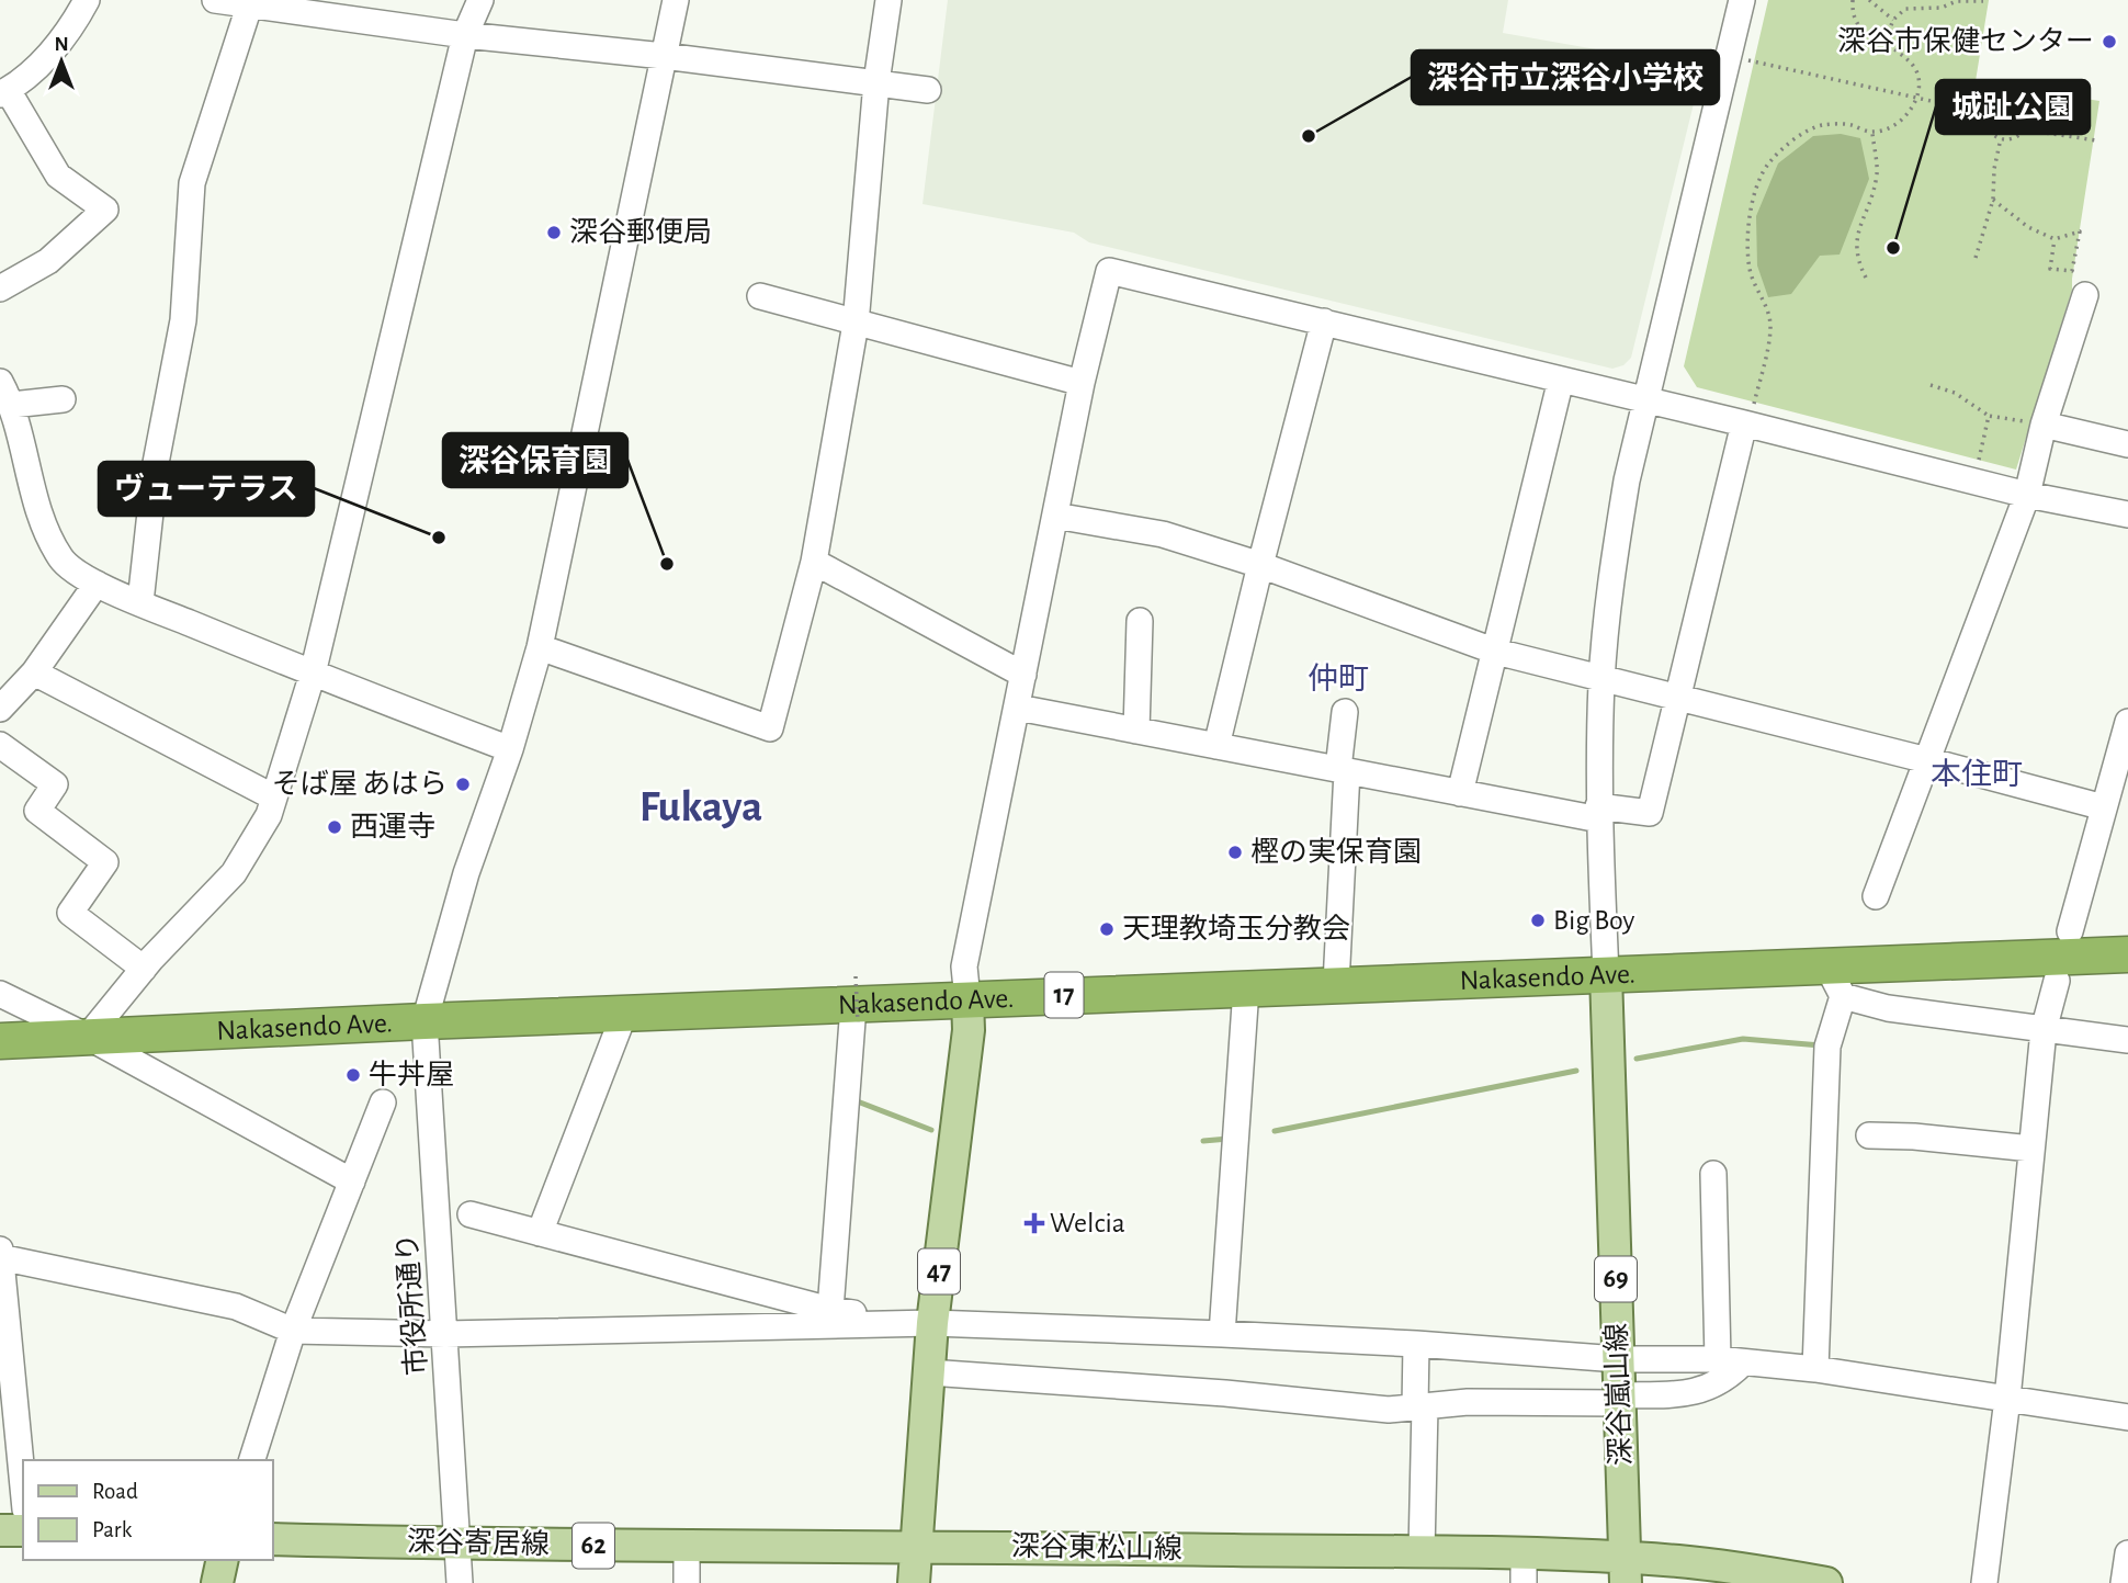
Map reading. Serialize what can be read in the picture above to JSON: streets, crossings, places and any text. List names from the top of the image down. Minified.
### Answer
{"streets":{"highway":["Nakasendo Ave.","17"],"main road":["47","69","深谷嵐山線","深谷寄居線","62","深谷東松山線"],"street":["市役所通り"]},"crossings":[["Nakasendo Ave.","47"],["Nakasendo Ave.","市役所通り"],["Nakasendo Ave.","深谷嵐山線"],["47","深谷寄居線"],["47","深谷東松山線"],["市役所通り","深谷寄居線"],["深谷嵐山線","深谷東松山線"],["深谷寄居線","深谷東松山線"]],"districts":["仲町","本住町","Fukaya"],"places":{"other":["深谷市保健センター","深谷市立深谷小学校","深谷郵便局","城趾公園","ヴューテラス","深谷保育園","そば屋 あはら","西運寺","樫の実保育園","Big Boy","天理教埼玉分教会","牛丼屋"],"health":["Welcia"]},"legend":["Road","Park"],"north":"top"}
